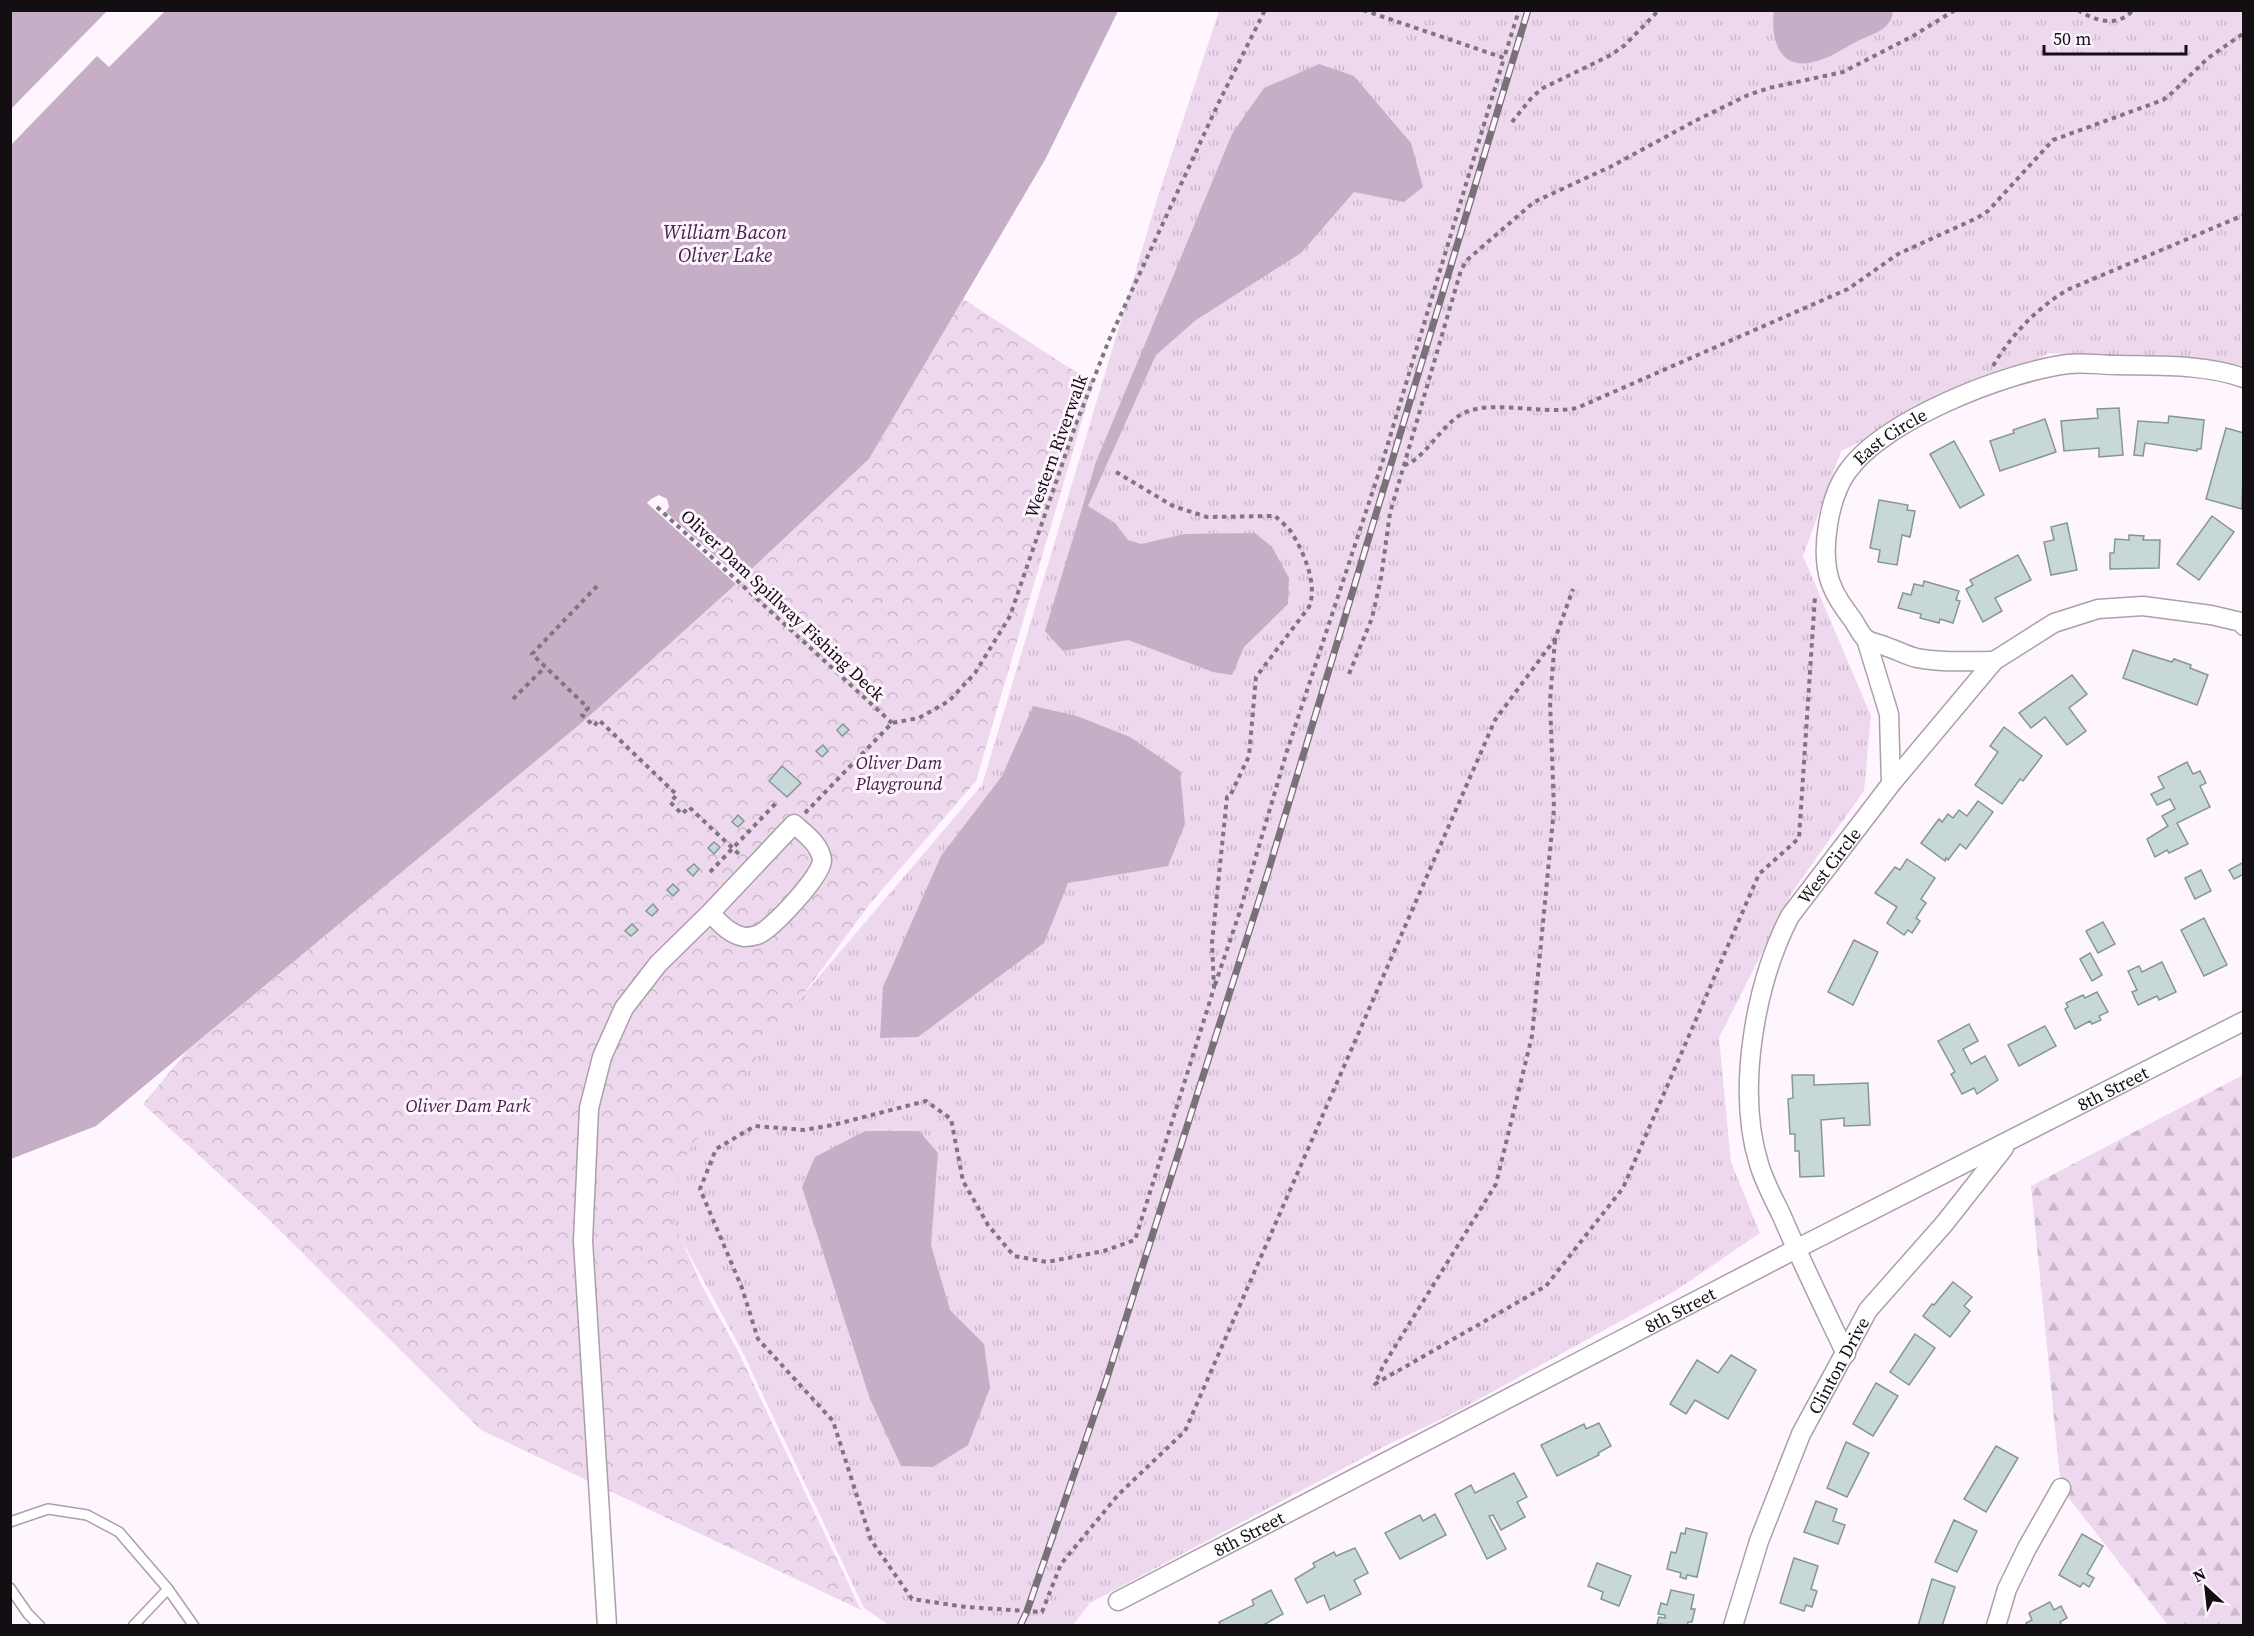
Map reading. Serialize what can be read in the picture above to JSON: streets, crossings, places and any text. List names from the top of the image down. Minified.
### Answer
{"streets":{"street":["East Circle","West Circle","8th Street","Clinton Drive"],"path":["Western Riverwalk","Oliver Dam Spillway Fishing Deck"]},"crossings":[["Western Riverwalk","Oliver Dam Spillway Fishing Deck"],["West Circle","8th Street"],["West Circle","Clinton Drive"],["8th Street","Clinton Drive"]],"water":["William Bacon Oliver Lake"],"parks":["Oliver Dam Playground","Oliver Dam Park"],"scale_bar":"50 m","north":"top left"}
